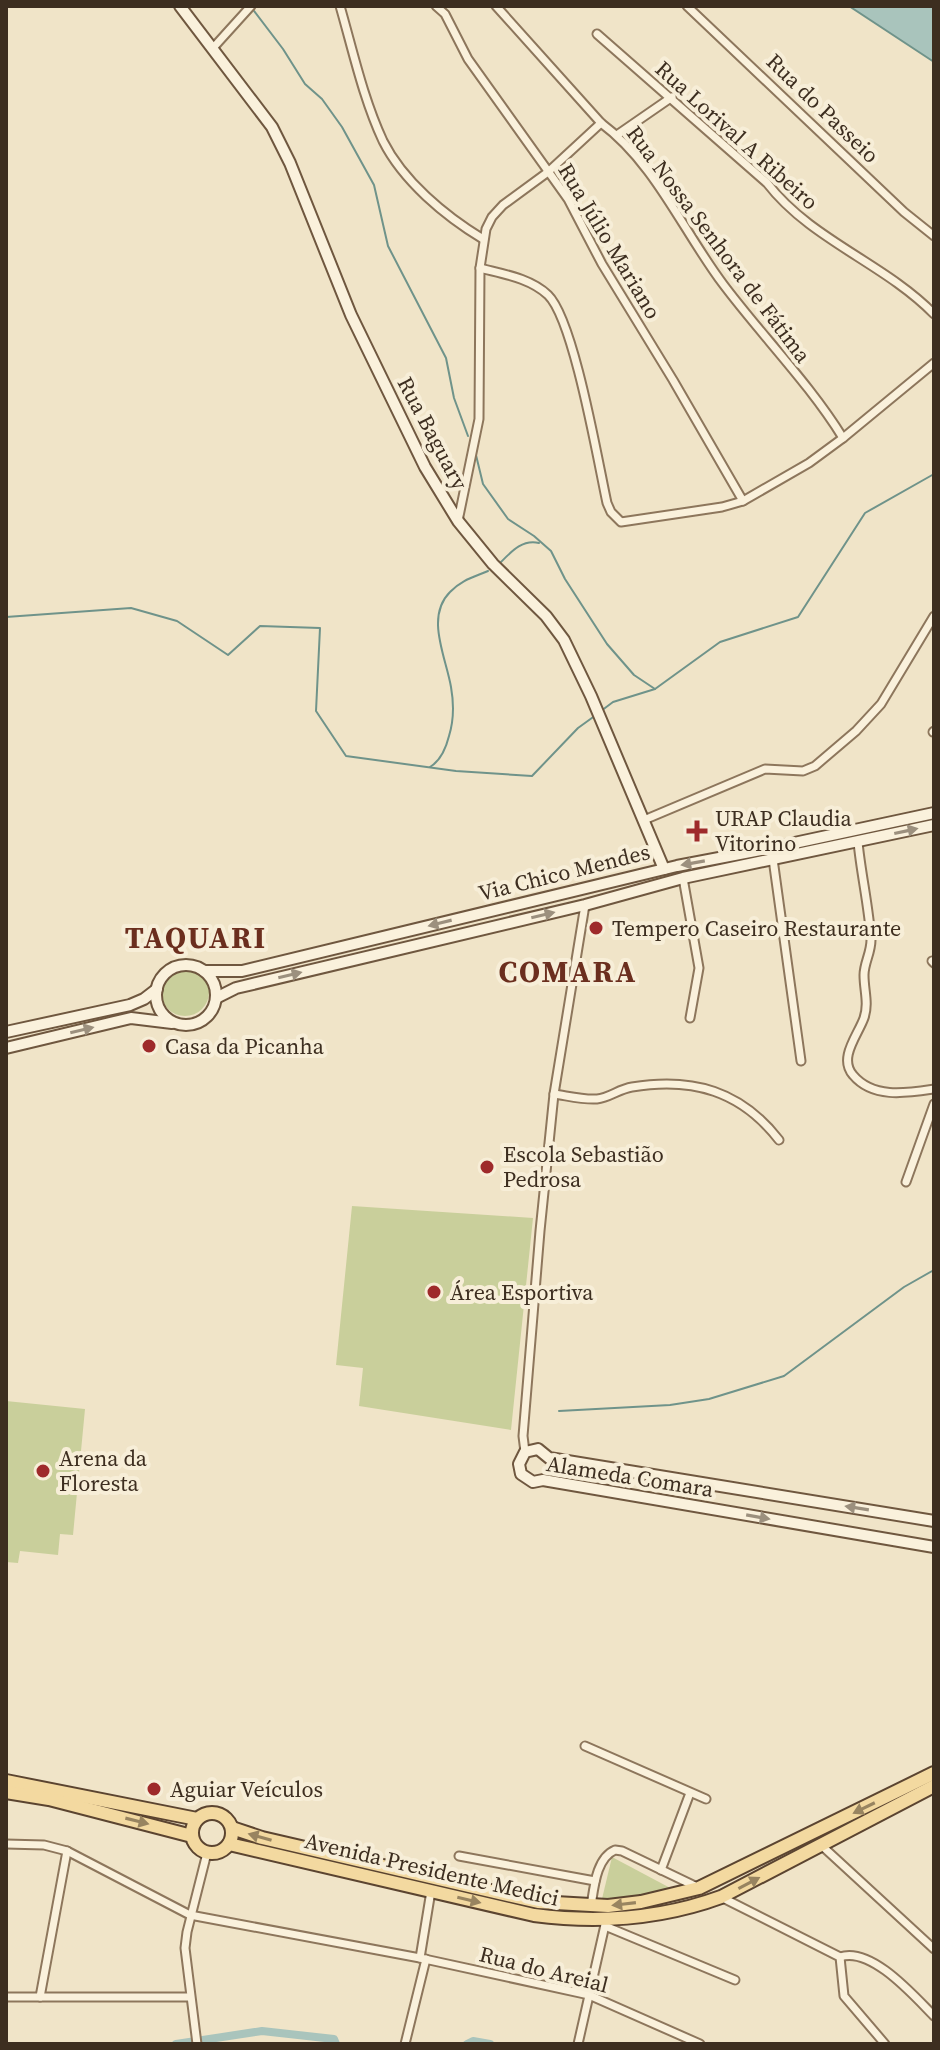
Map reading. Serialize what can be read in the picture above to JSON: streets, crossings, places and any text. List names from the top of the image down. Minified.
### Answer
{"streets":{"main road":["Rua Baguary","Via Chico Mendes","Alameda Comara","Avenida Presidente Medici"],"street":["Rua do Passeio","Rua Lorival A Ribeiro","Rua Júlio Mariano","Rua Nossa Senhora de Fátima","Rua do Areial"]},"crossings":[["Rua Baguary","Via Chico Mendes"]],"districts":["TAQUARI","COMARA"],"places":{"health":["URAP Claudia Vitorino"],"other":["Tempero Caseiro Restaurante","Casa da Picanha","Escola Sebastião Pedrosa","Área Esportiva","Arena da Floresta","Aguiar Veículos"]}}
